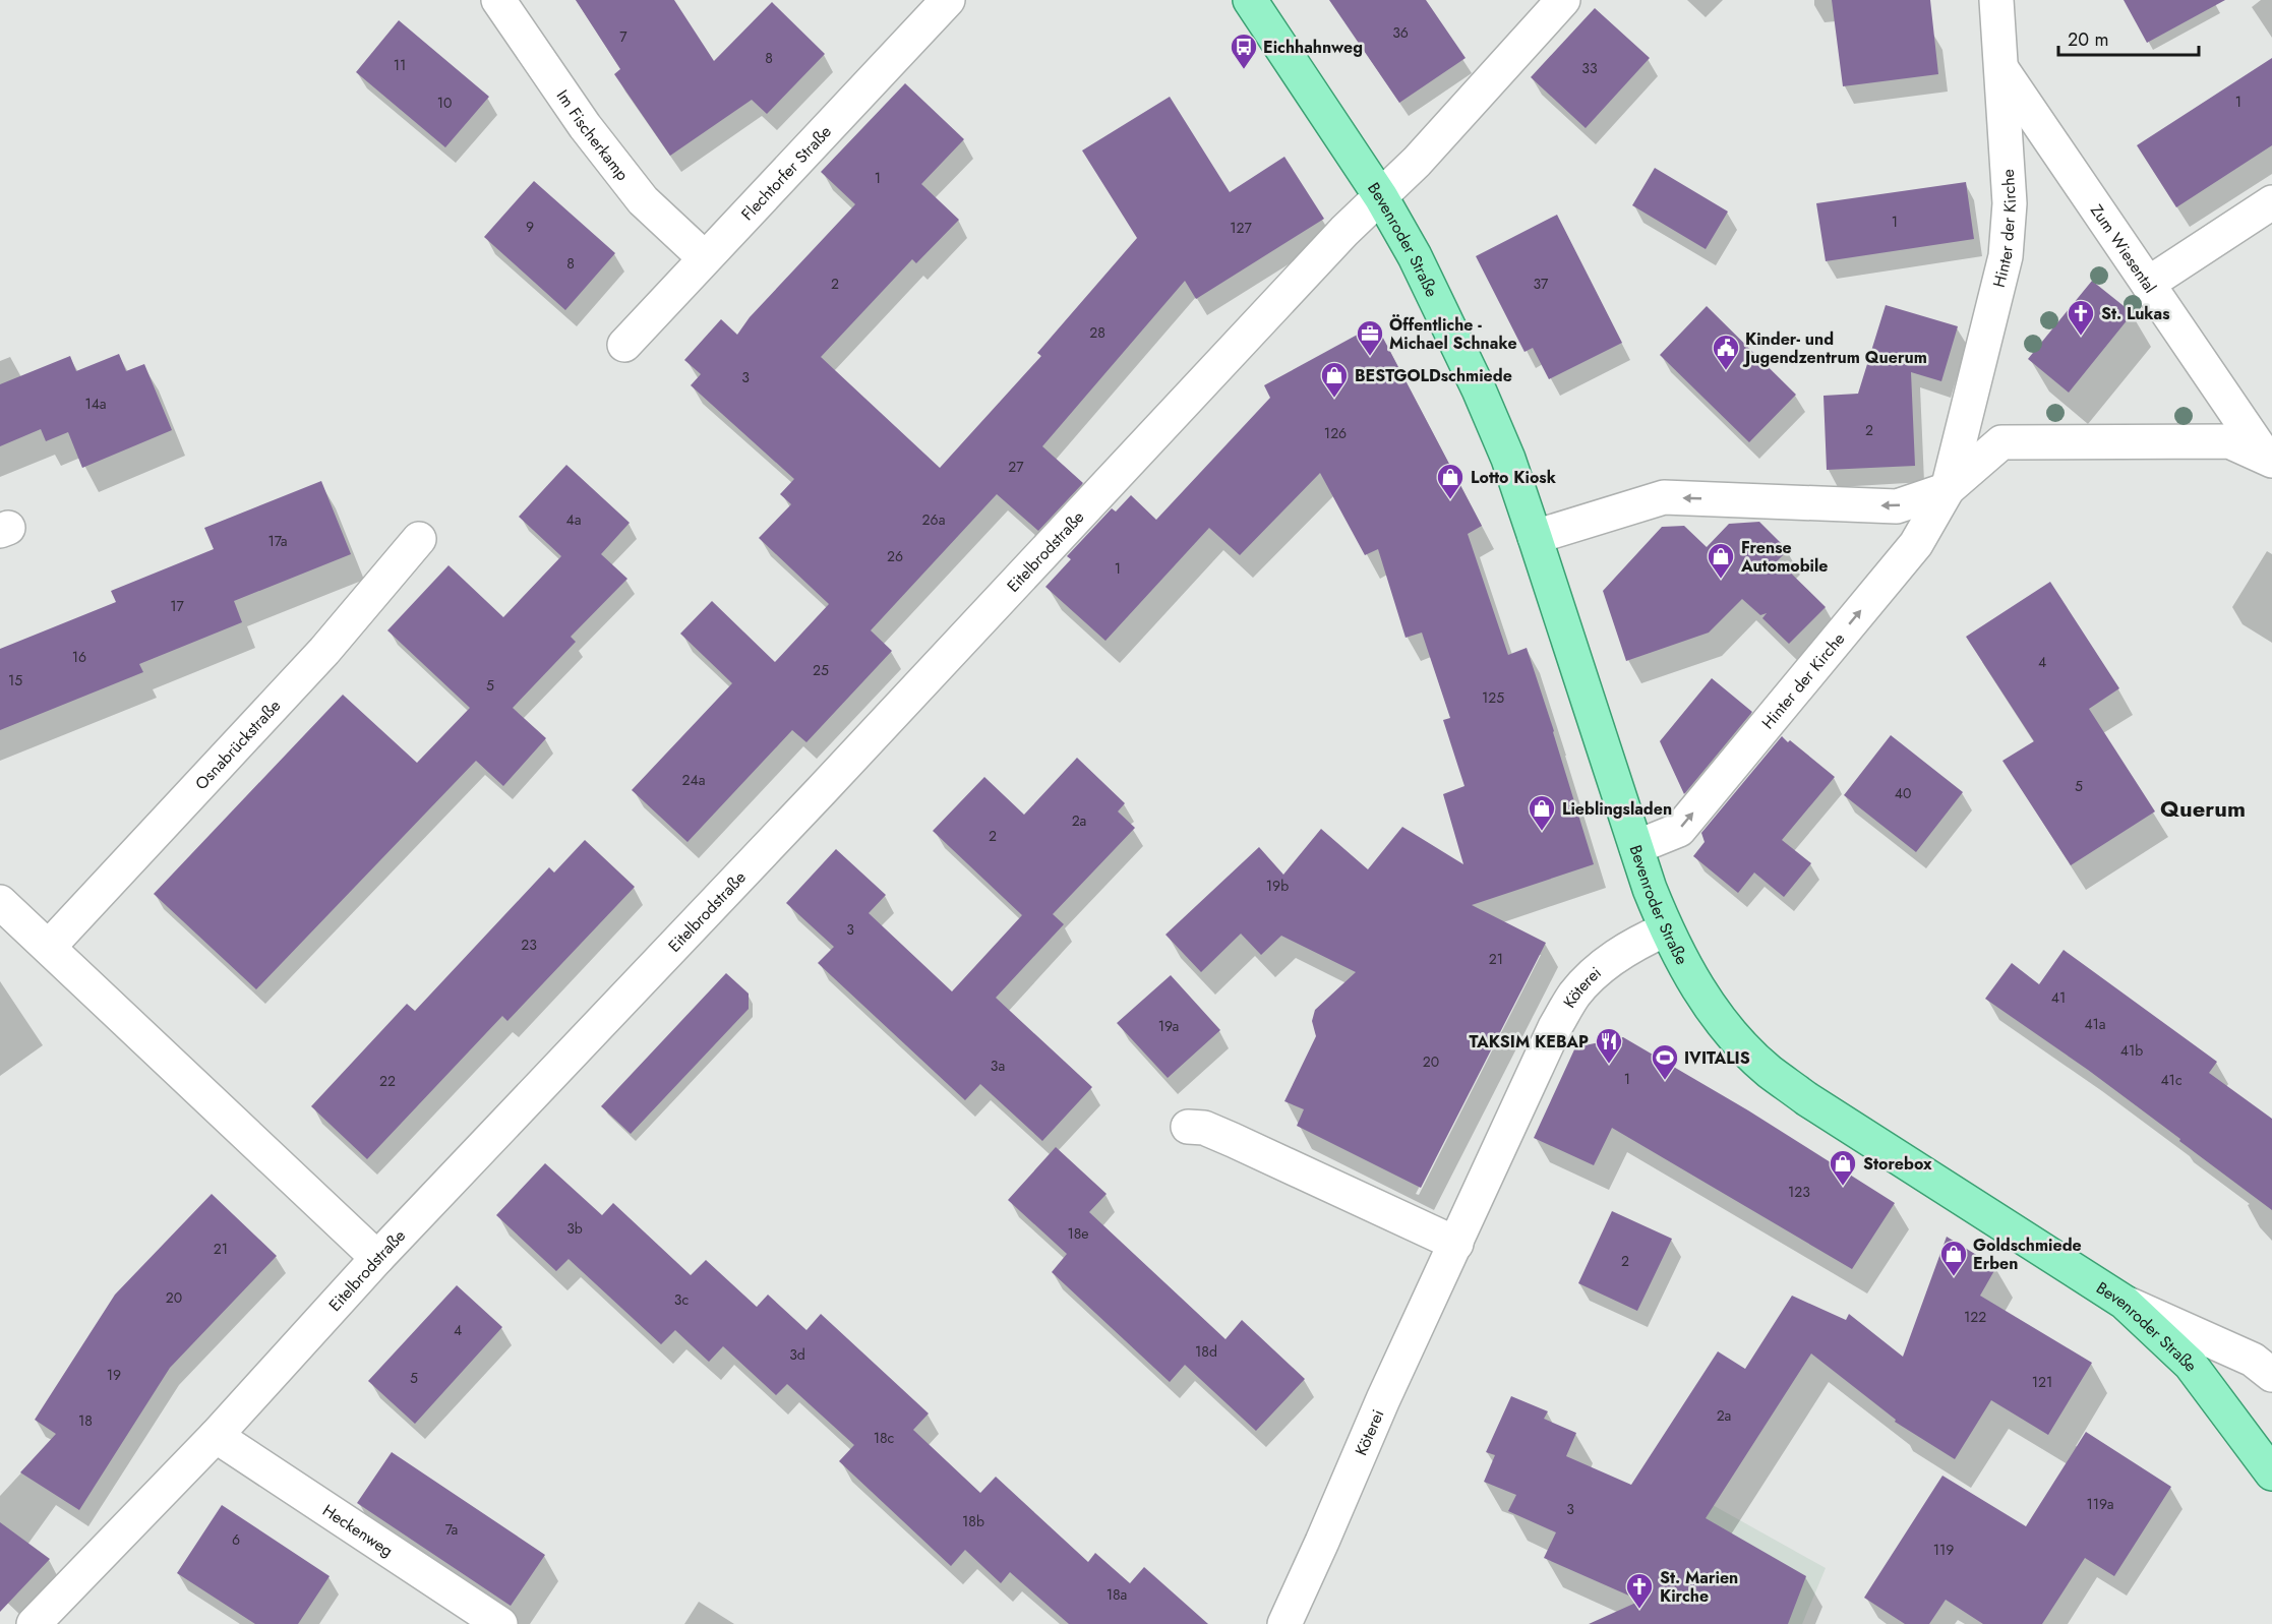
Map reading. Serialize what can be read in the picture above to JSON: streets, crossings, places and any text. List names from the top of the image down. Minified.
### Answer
{"streets":{"main road":["Bevenroder Straße"],"street":["Im Fischerkamp","Flechtorfer Straße","Hinter der Kirche","Zum Wiesental","Eitelbrodstraße","Osnabrückstraße","Köterei","Heckenweg"]},"crossings":[["Im Fischerkamp","Flechtorfer Straße"],["Hinter der Kirche","Bevenroder Straße"],["Hinter der Kirche","Zum Wiesental"],["Bevenroder Straße","Eitelbrodstraße"],["Bevenroder Straße","Köterei"],["Eitelbrodstraße","Heckenweg"]],"one_way":["Hinter der Kirche"],"districts":["Querum"],"places":{"bus stop":["Eichhahnweg"],"church":["St. Lukas","St. Marien Kirche"],"office":["Öffentliche - Michael Schnake"],"public building":["Kinder- und Jugendzentrum Querum"],"shop":["BESTGOLDschmiede","Lotto Kiosk","Frense Automobile","Lieblingsladen","Storebox","Goldschmiede Erben"],"restaurant":["TAKSIM KEBAP"],"sports":["IVITALIS"]},"house_numbers":["36","7","8","11","33","1","10","1","1","9","127","8","2","37","28","3","14a","2","126","27","4a","26a","17a","26","1","17","16","4","25","15","5","125","24a","5","40","2a","2","19b","3","23","21","41","41a","19a","41b","20","3a","1","41c","22","123","3b","18e","21","2","20","3c","122","4","18d","3d","19","5","121","2a","18","18c","119a","3","18b","7a","6","119","18a"],"scale_bar":"20 m"}
